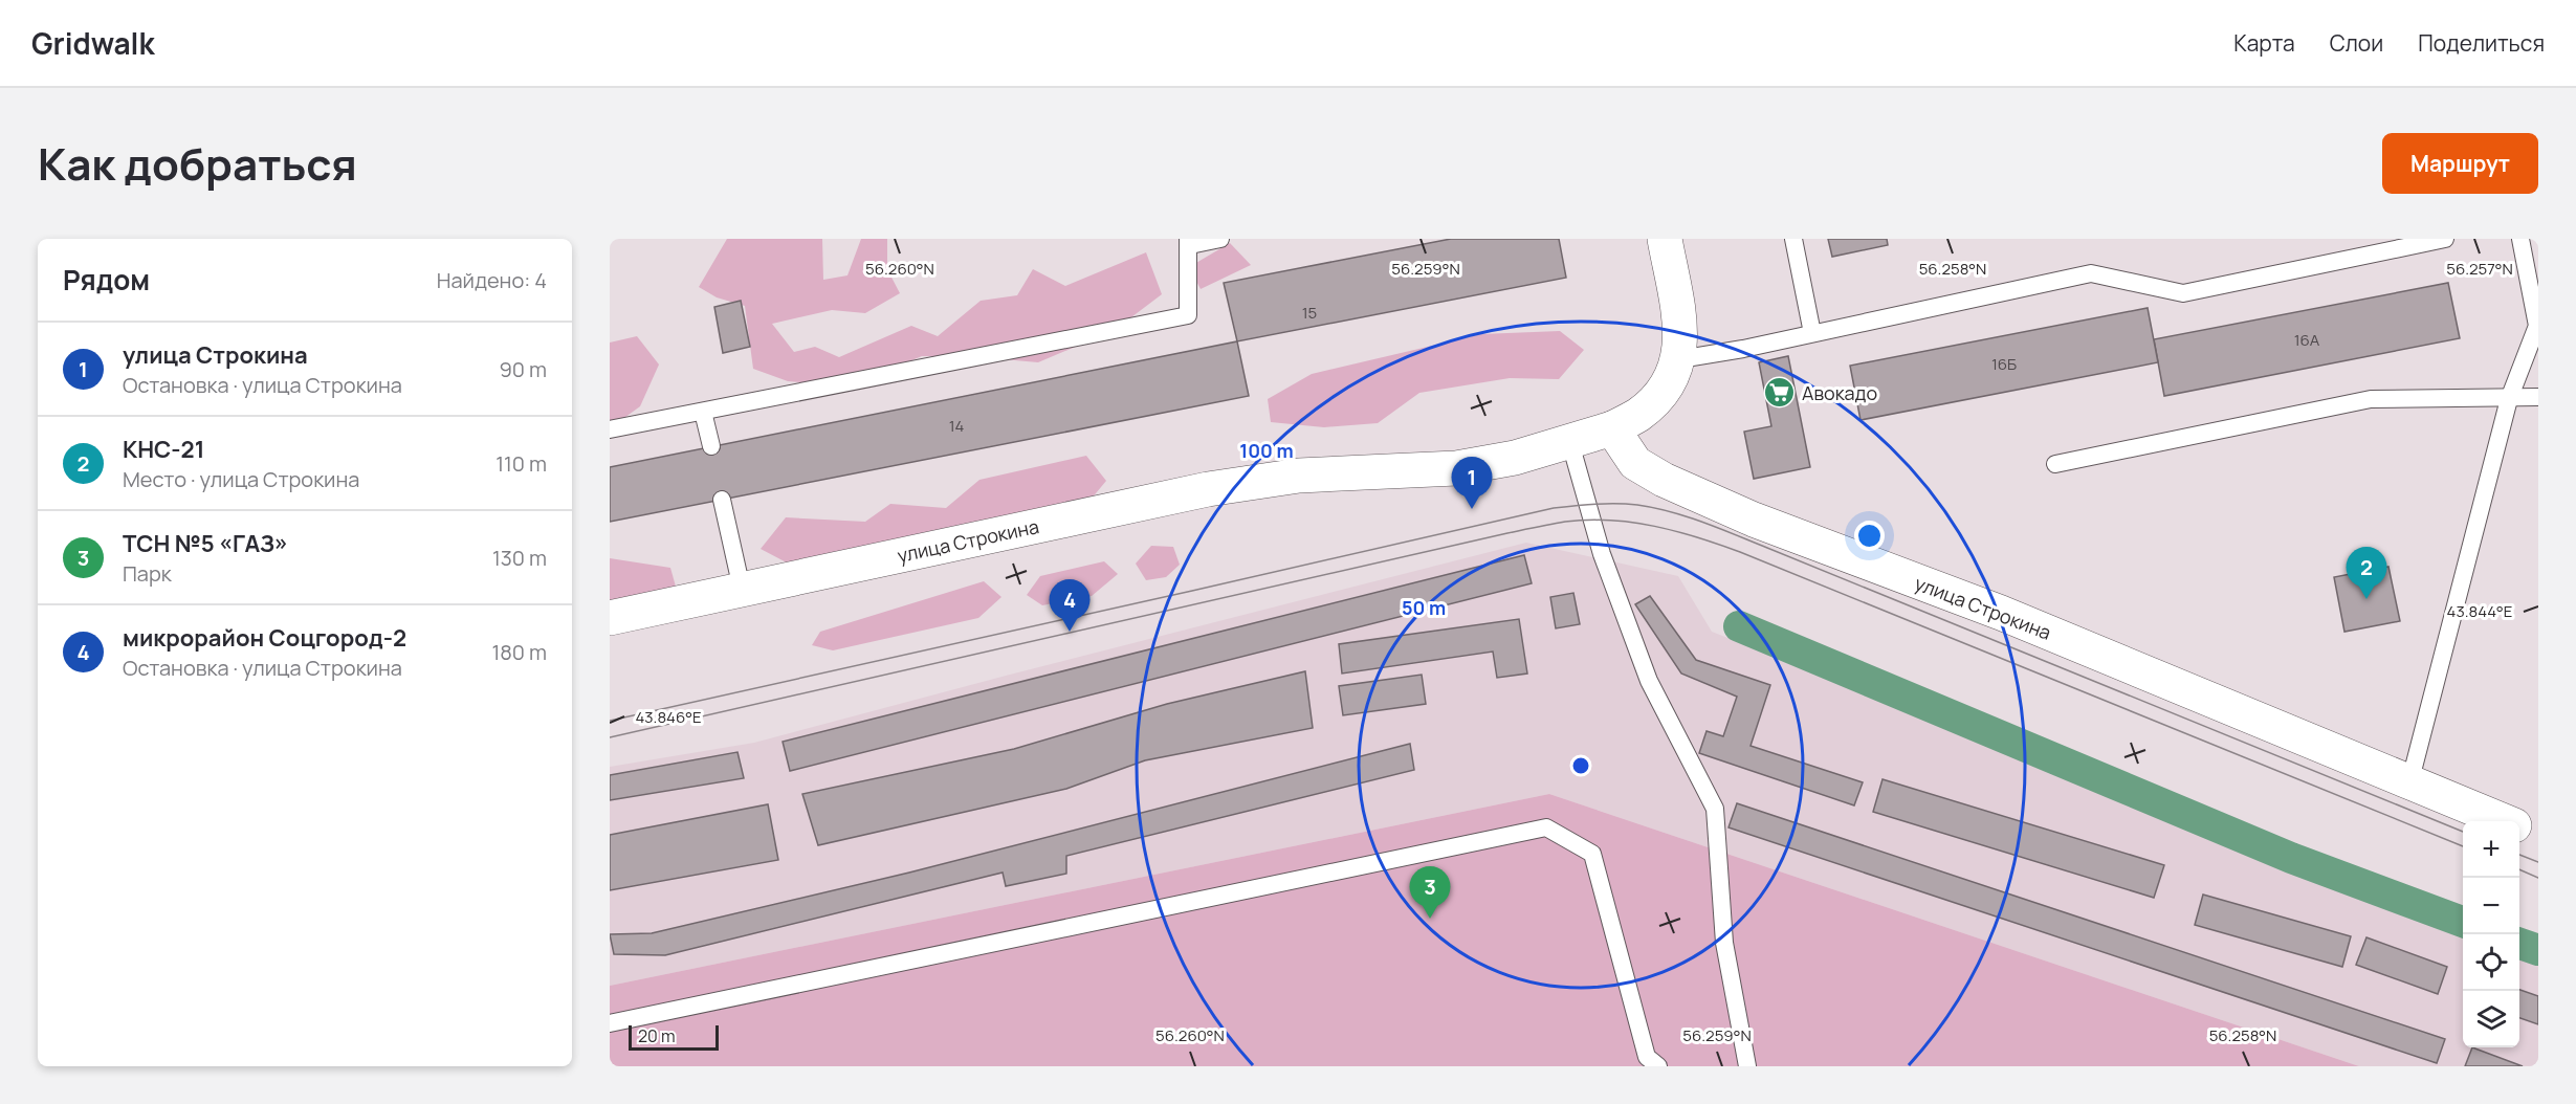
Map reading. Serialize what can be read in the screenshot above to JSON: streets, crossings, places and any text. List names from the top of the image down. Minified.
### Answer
{"streets":{"street":["улица Строкина"]},"places":{"supermarket":["Авокадо"]},"house_numbers":["15","16А","16Б","14"],"scale_bar":"20 m","page":{"header":"Gridwalk","nav":["Карта","Слои","Поделиться"],"title":"Как добраться","buttons":"Маршрут","heading":["Рядом","Найдено: 4"],"list":[{"mark":"1","name":"улица Строкина","note":"Остановка · улица Строкина","value":"90 m"},{"mark":"2","name":"КНС-21","note":"Место · улица Строкина","value":"110 m"},{"mark":"3","name":"ТСН №5 «ГАЗ»","note":"Парк","value":"130 m"},{"mark":"4","name":"микрорайон Соцгород-2","note":"Остановка · улица Строкина","value":"180 m"}],"pins":["1","2","4","3"],"map_buttons":["+","−"],"scale":"20 m"},"coordinates":["56.260°N","56.259°N","56.258°N","56.257°N","43.844°E","43.846°E"],"rings":["100 m","50 m"]}
